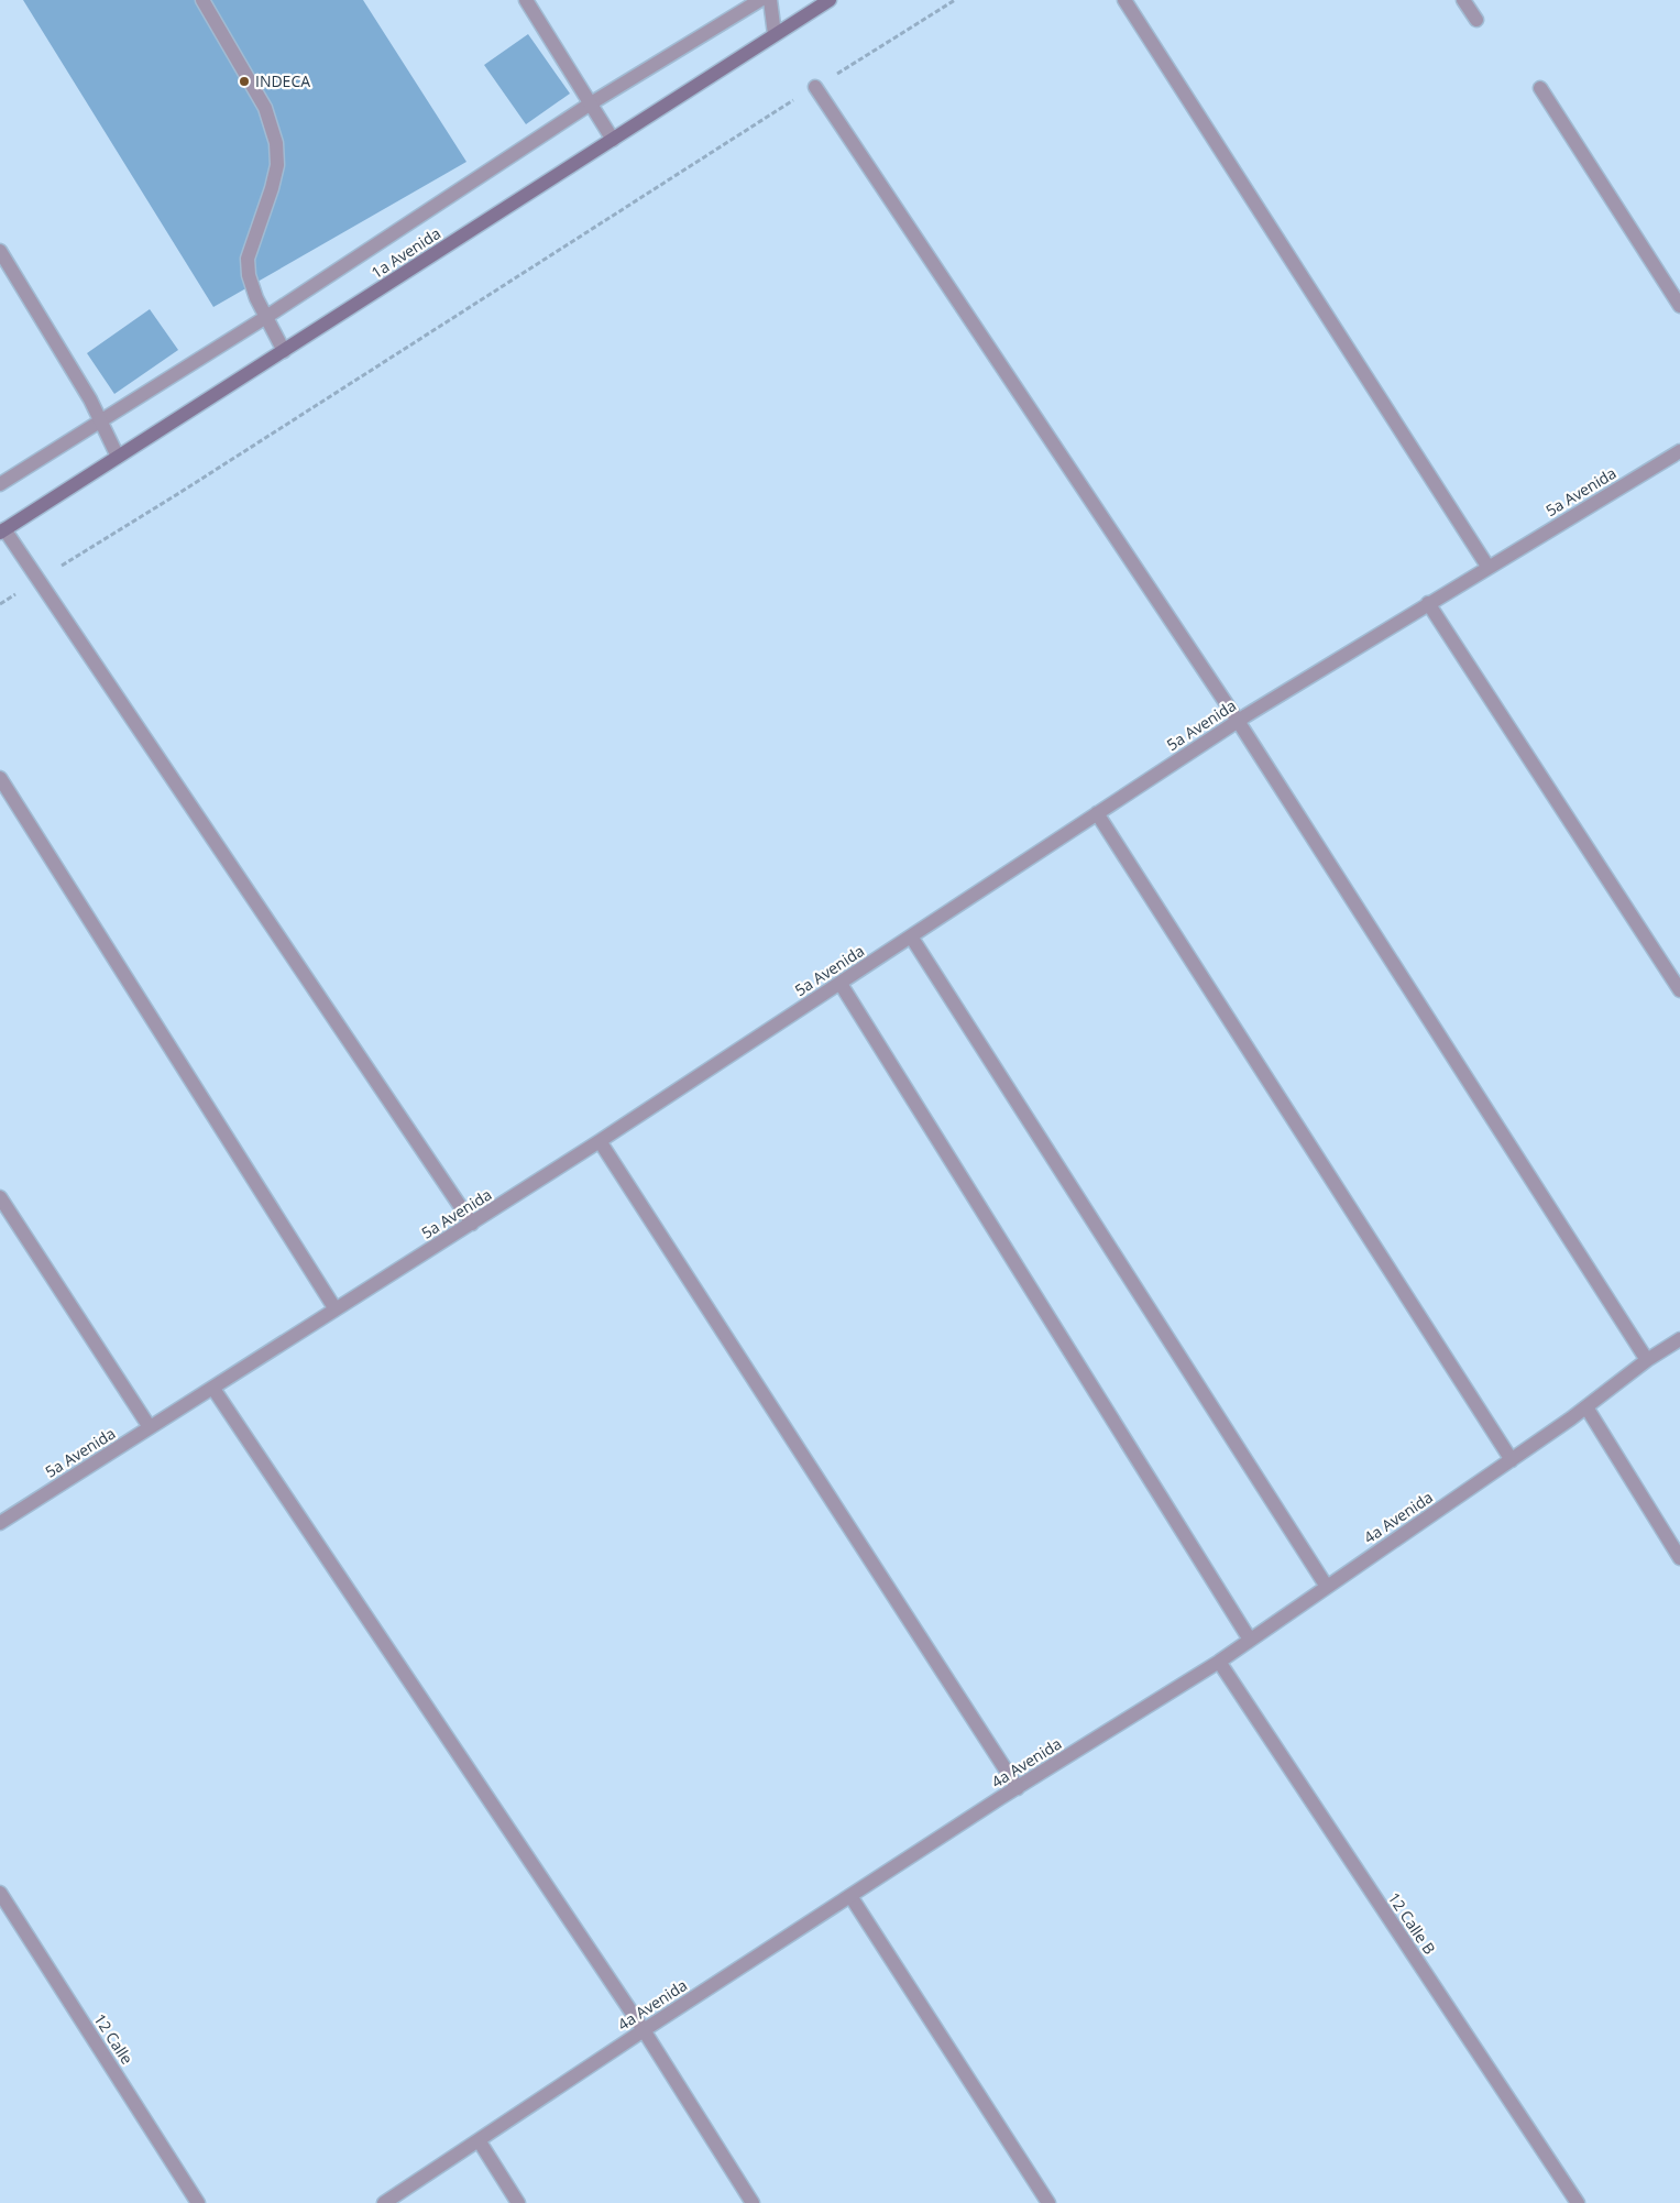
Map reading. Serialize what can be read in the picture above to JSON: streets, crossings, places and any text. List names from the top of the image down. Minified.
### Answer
{"streets":{"main road":["1a Avenida"],"street":["5a Avenida","4a Avenida","12 Calle B","12 Calle"]},"crossings":[["4a Avenida","12 Calle B"]],"places":["INDECA"]}
